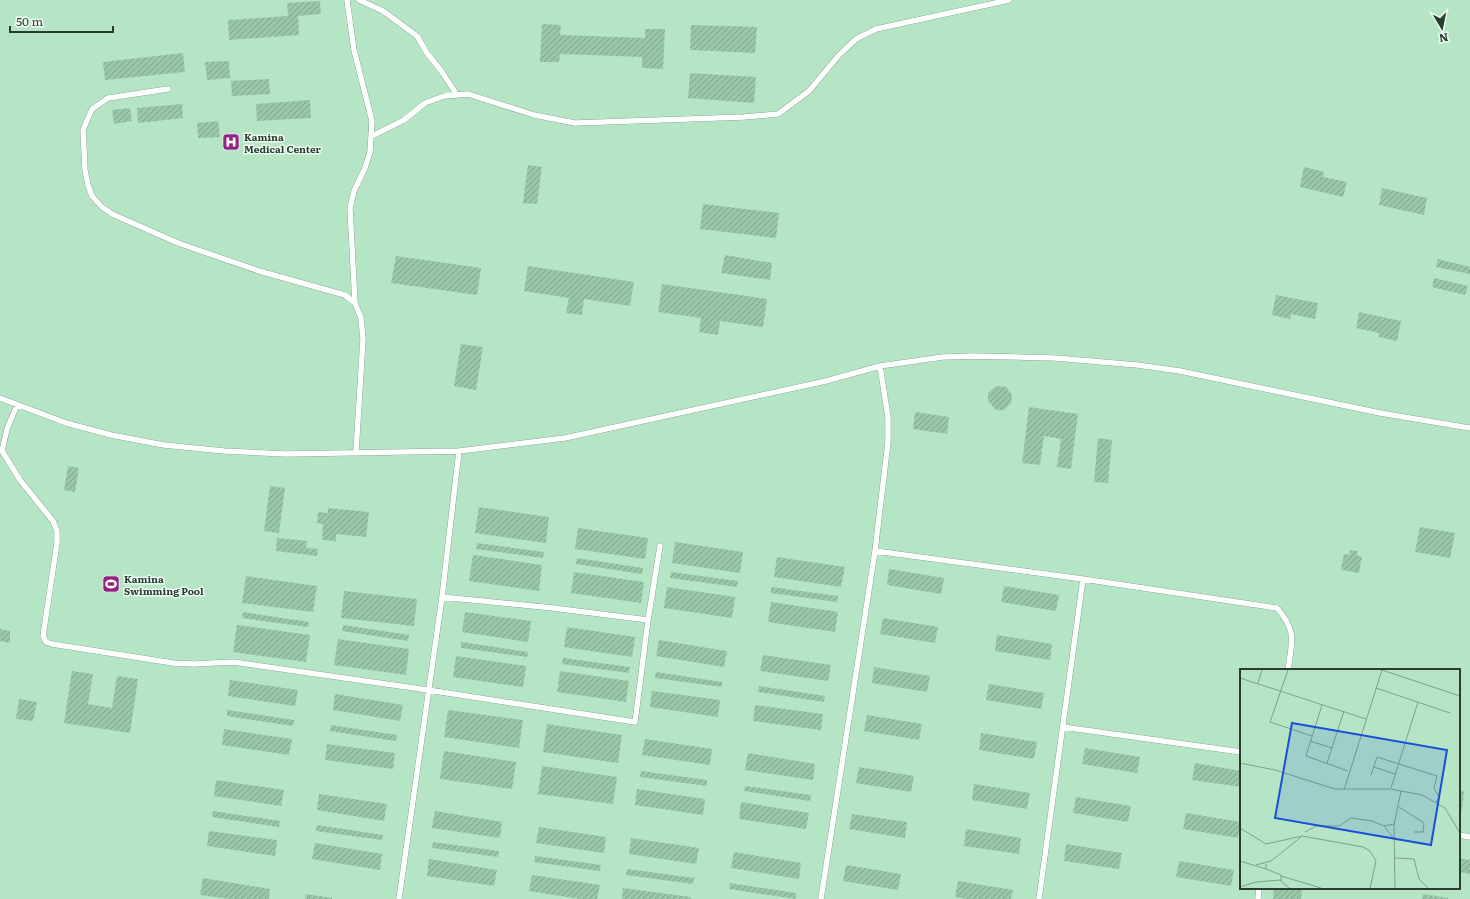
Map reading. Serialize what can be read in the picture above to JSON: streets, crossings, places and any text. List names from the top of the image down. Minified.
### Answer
{"places":{"hospital":["Kamina Medical Center"],"sports":["Kamina Swimming Pool"]},"scale_bar":"50 m","north":"bottom"}
